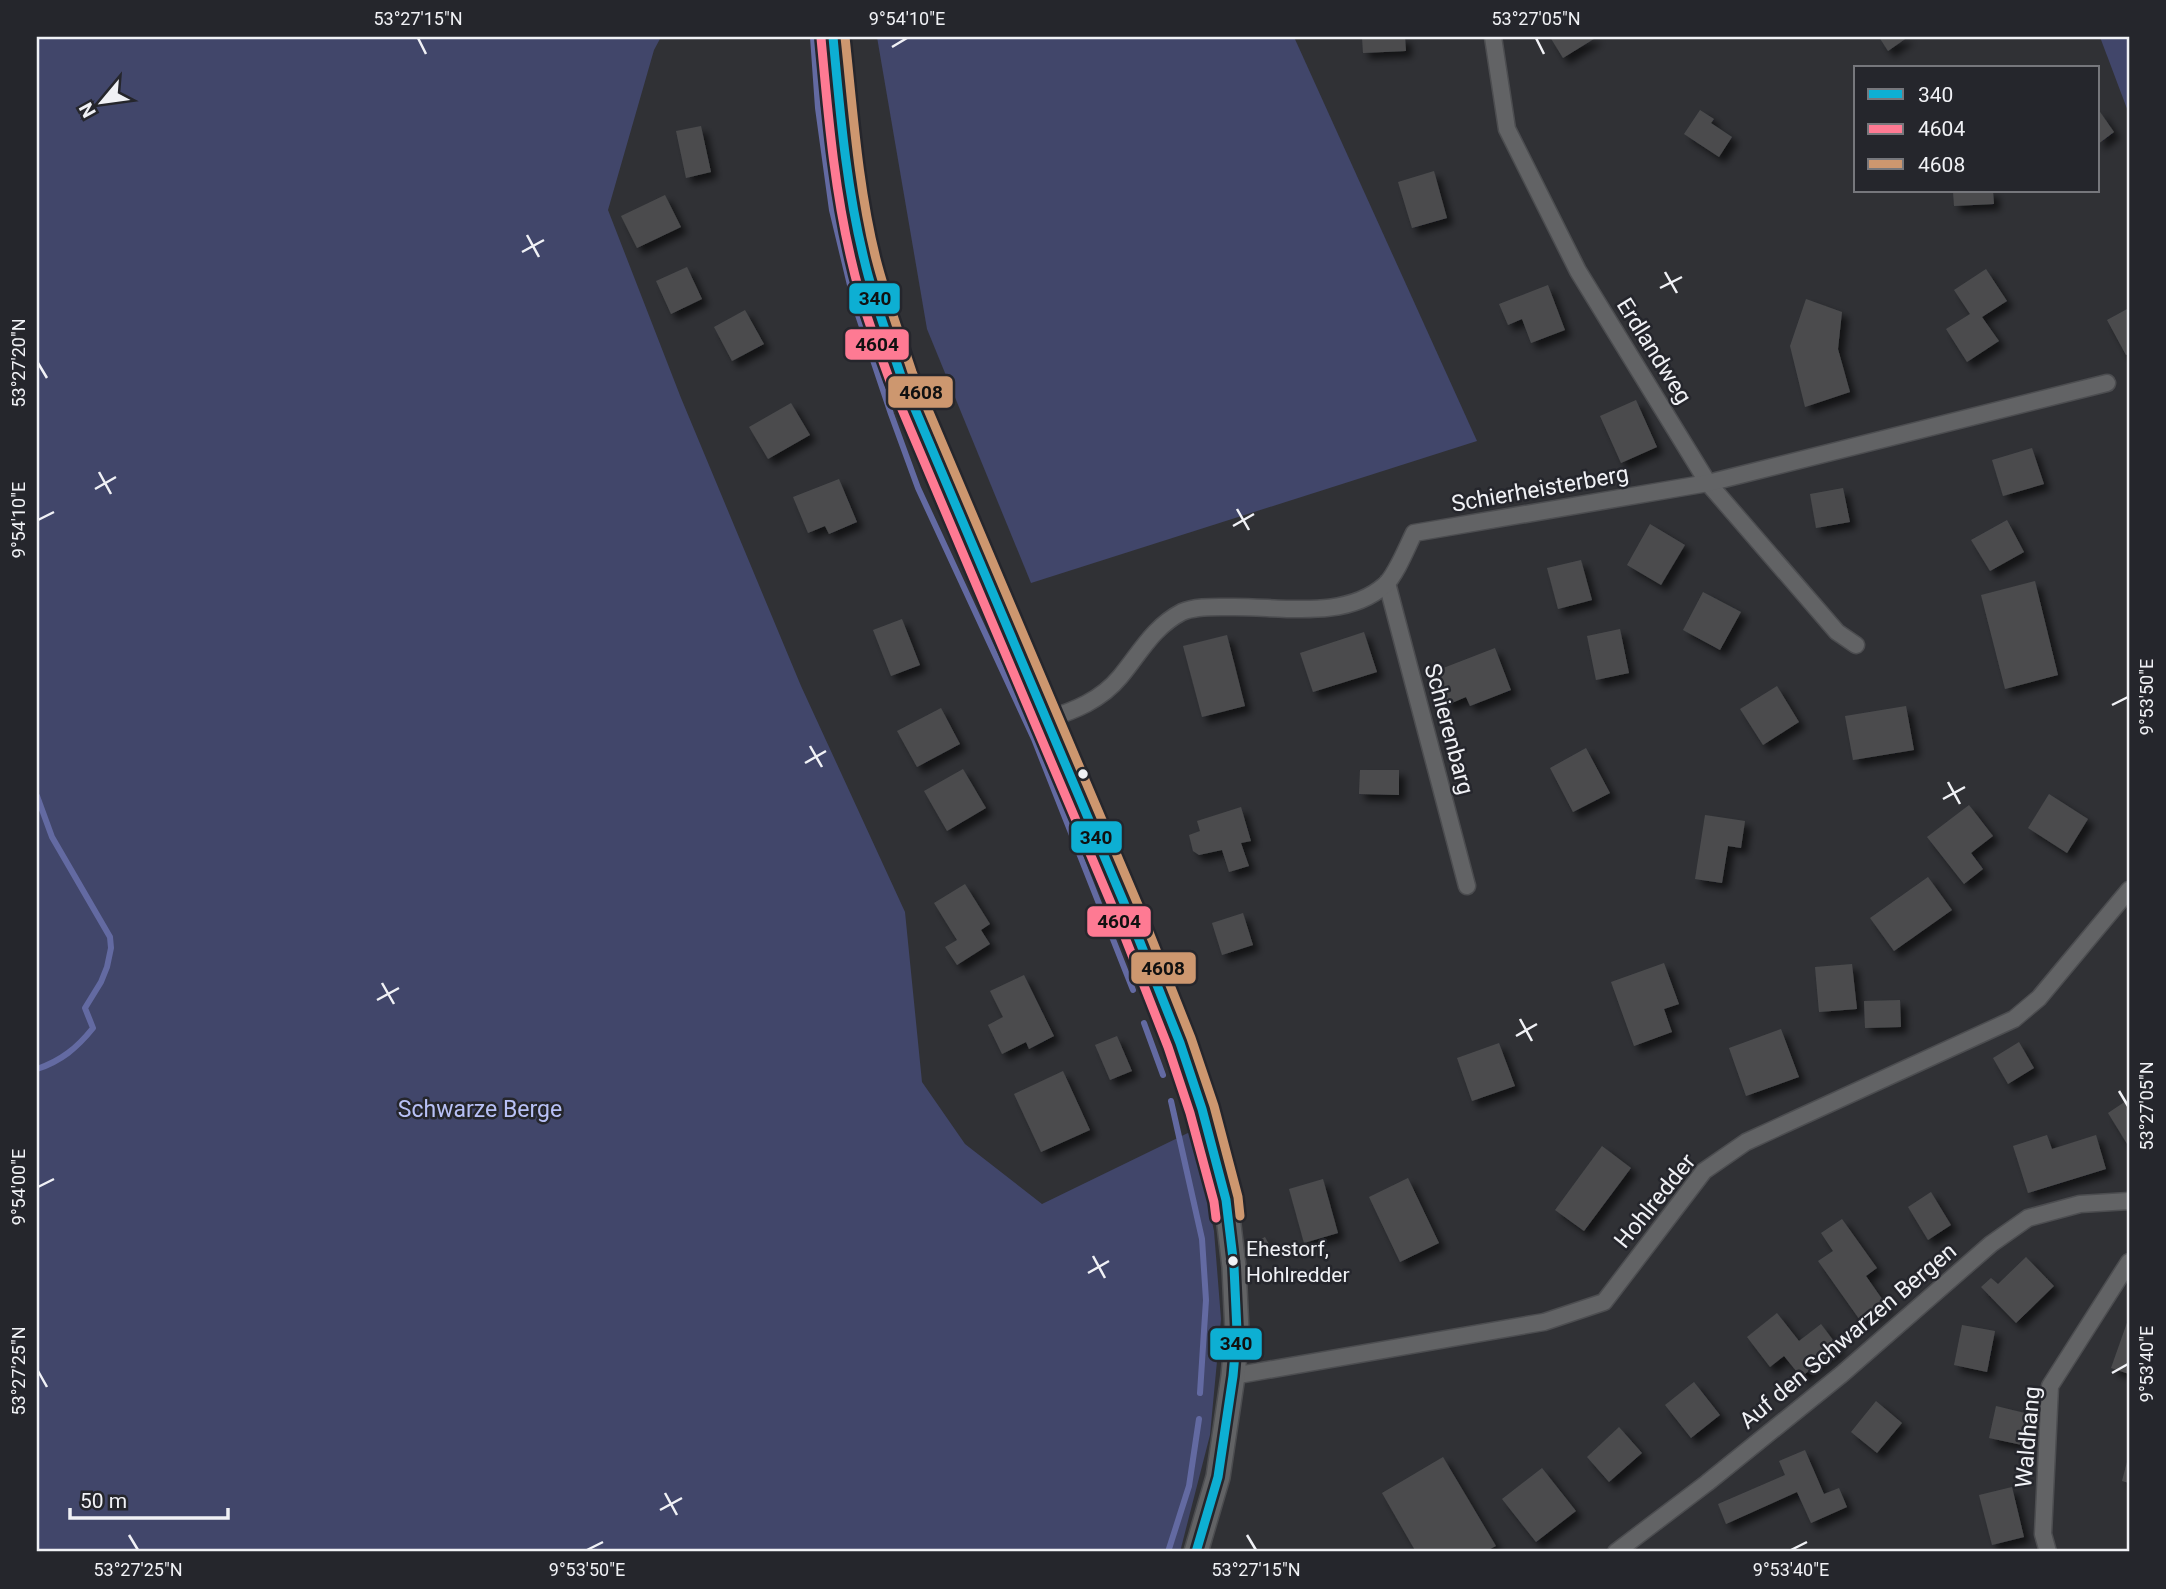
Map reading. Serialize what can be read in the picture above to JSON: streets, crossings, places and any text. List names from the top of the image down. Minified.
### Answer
{"streets":{"street":["Erdlandweg","Schierheisterberg","Schierenbarg","Hohlredder","Auf den Schwarzen Bergen","Waldhang"]},"crossings":[["Erdlandweg","Schierheisterberg"],["Schierheisterberg","Schierenbarg"]],"parks":["Schwarze Berge"],"places":["Ehestorf, Hohlredder"],"lines":["transit line 340","transit line 4608","transit line 4604"],"legend":["340","4604","4608"],"scale_bar":"50 m","north":"bottom left","coordinates":["53°27'15\"N","9°54'10\"E","53°27'05\"N","53°27'20\"N","9°53'50\"E","9°54'00\"E","9°53'40\"E","53°27'25\"N"]}
